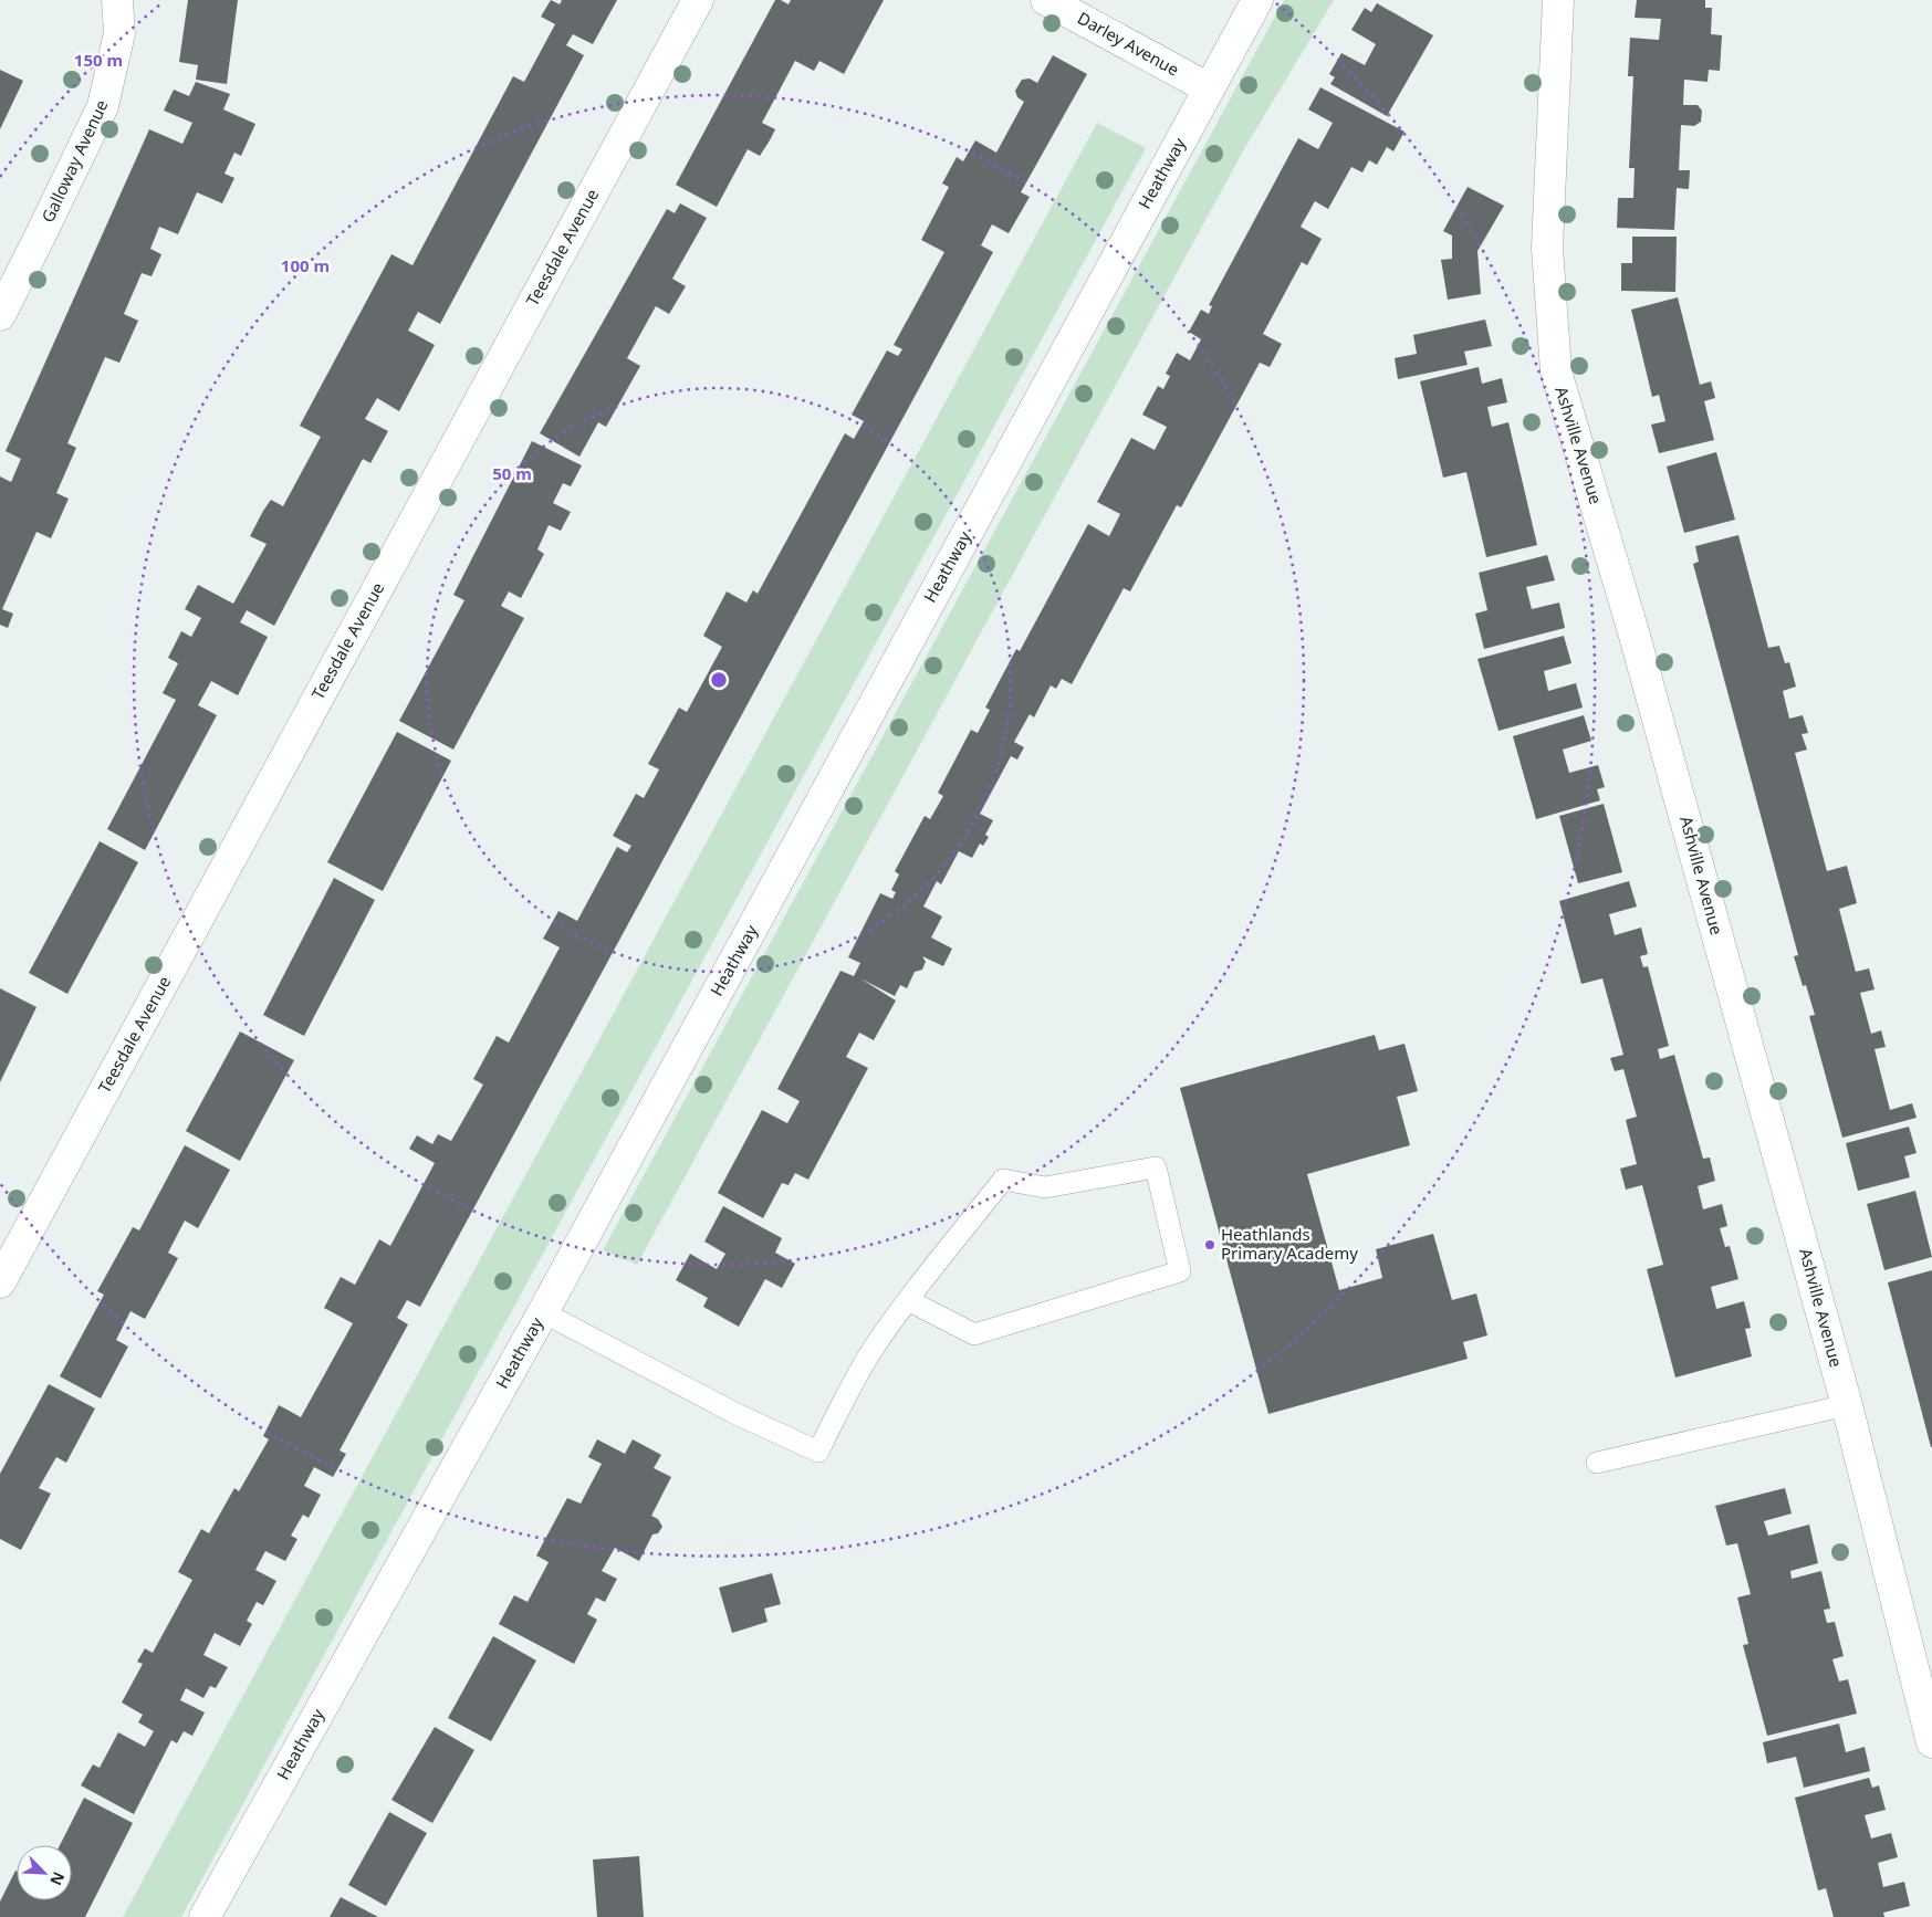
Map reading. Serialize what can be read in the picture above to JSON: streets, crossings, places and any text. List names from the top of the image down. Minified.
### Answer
{"streets":{"street":["Darley Avenue","Galloway Avenue","Heathway","Teesdale Avenue","Ashville Avenue"]},"crossings":[["Darley Avenue","Heathway"]],"places":["Heathlands Primary Academy"],"north":"bottom right","rings":["150 m","100 m","50 m"]}
